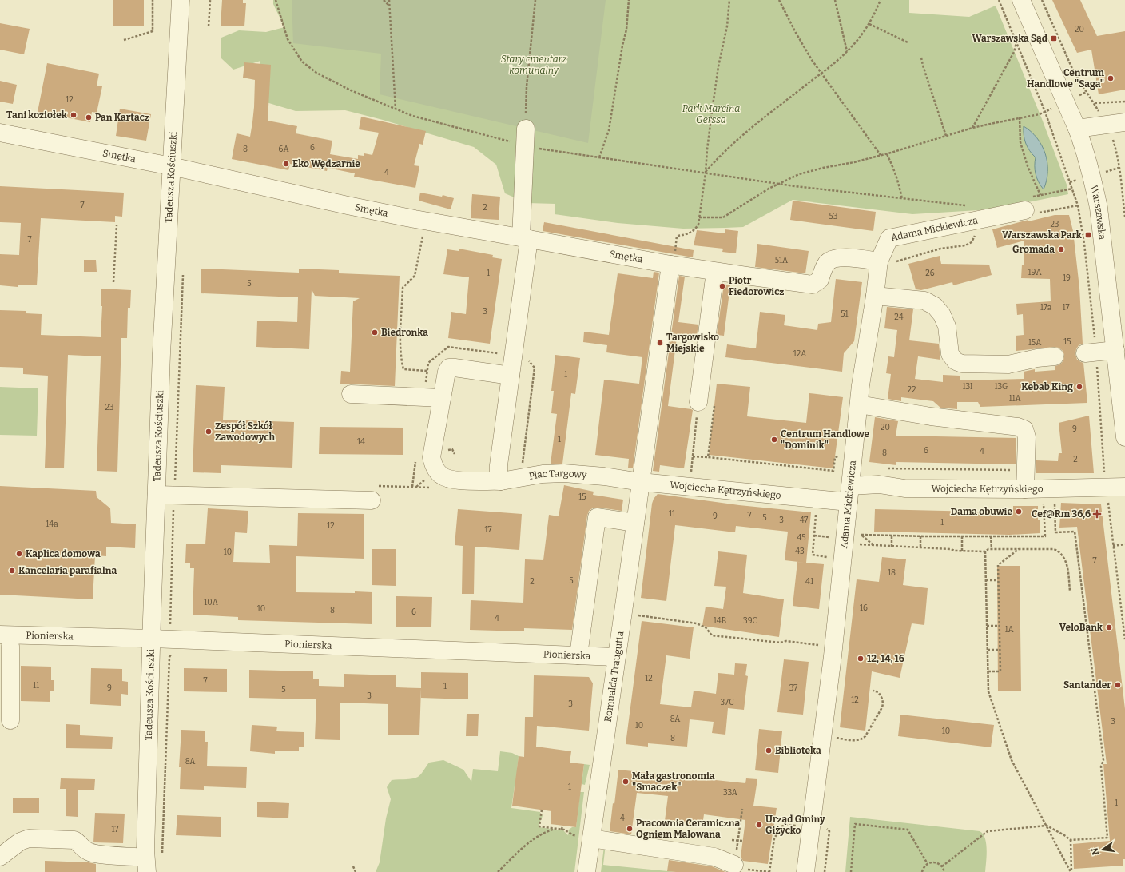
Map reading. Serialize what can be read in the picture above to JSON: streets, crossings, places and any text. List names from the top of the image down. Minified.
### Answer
{"streets":{"street":["Smętka","Tadeusza Kościuszki","Warszawska","Adama Mickiewicza","Plac Targowy","Wojciecha Kętrzyńskiego","Pionierska","Romualda Traugutta"]},"crossings":[["Smętka","Tadeusza Kościuszki"],["Smętka","Adama Mickiewicza"],["Tadeusza Kościuszki","Pionierska"],["Adama Mickiewicza","Wojciecha Kętrzyńskiego"],["Plac Targowy","Wojciecha Kętrzyńskiego"],["Plac Targowy","Romualda Traugutta"],["Wojciecha Kętrzyńskiego","Romualda Traugutta"],["Pionierska","Romualda Traugutta"]],"parks":["Stary cmentarz komunalny","Park Marcina Gerssa"],"places":{"transit":["Warszawska Sąd","Warszawska Park"],"other":["Centrum Handlowe \"Saga\"","Tani koziołek","Pan Kartacz","Eko Wędzarnie","Gromada","Piotr Fiedorowicz","Biedronka","Targowisko Miejskie","Kebab King","Zespół Szkół Zawodowych","Centrum Handlowe \"Dominik\"","Dama obuwie","Kaplica domowa","Kancelaria parafialna","VeloBank","12, 14, 16","Santander","Biblioteka","Mała gastronomia \"Smaczek\"","Urząd Gminy Giżycko","Pracownia Ceramiczna Ogniem Malowana"],"health":["Cef@Rm 36,6"]},"house_numbers":["20","12","6","8","6A","4","7","2","53","23","7","51A","19A","1","26","19","5","17a","17","3","51","24","15","15A","12A","1","13I","13G","22","11A","23","20","9","1","14","6","4","8","2","15","11","7","9","5","3","47","1","14a","12","17","45","43","10","7","18","5","2","41","10A","16","10","8","6","4","14B","39C","1A","12","7","11","1","9","37","5","3","12","37C","3","8A","3","10","10","8","8A","1","33A","1","4","17"],"north":"left"}
